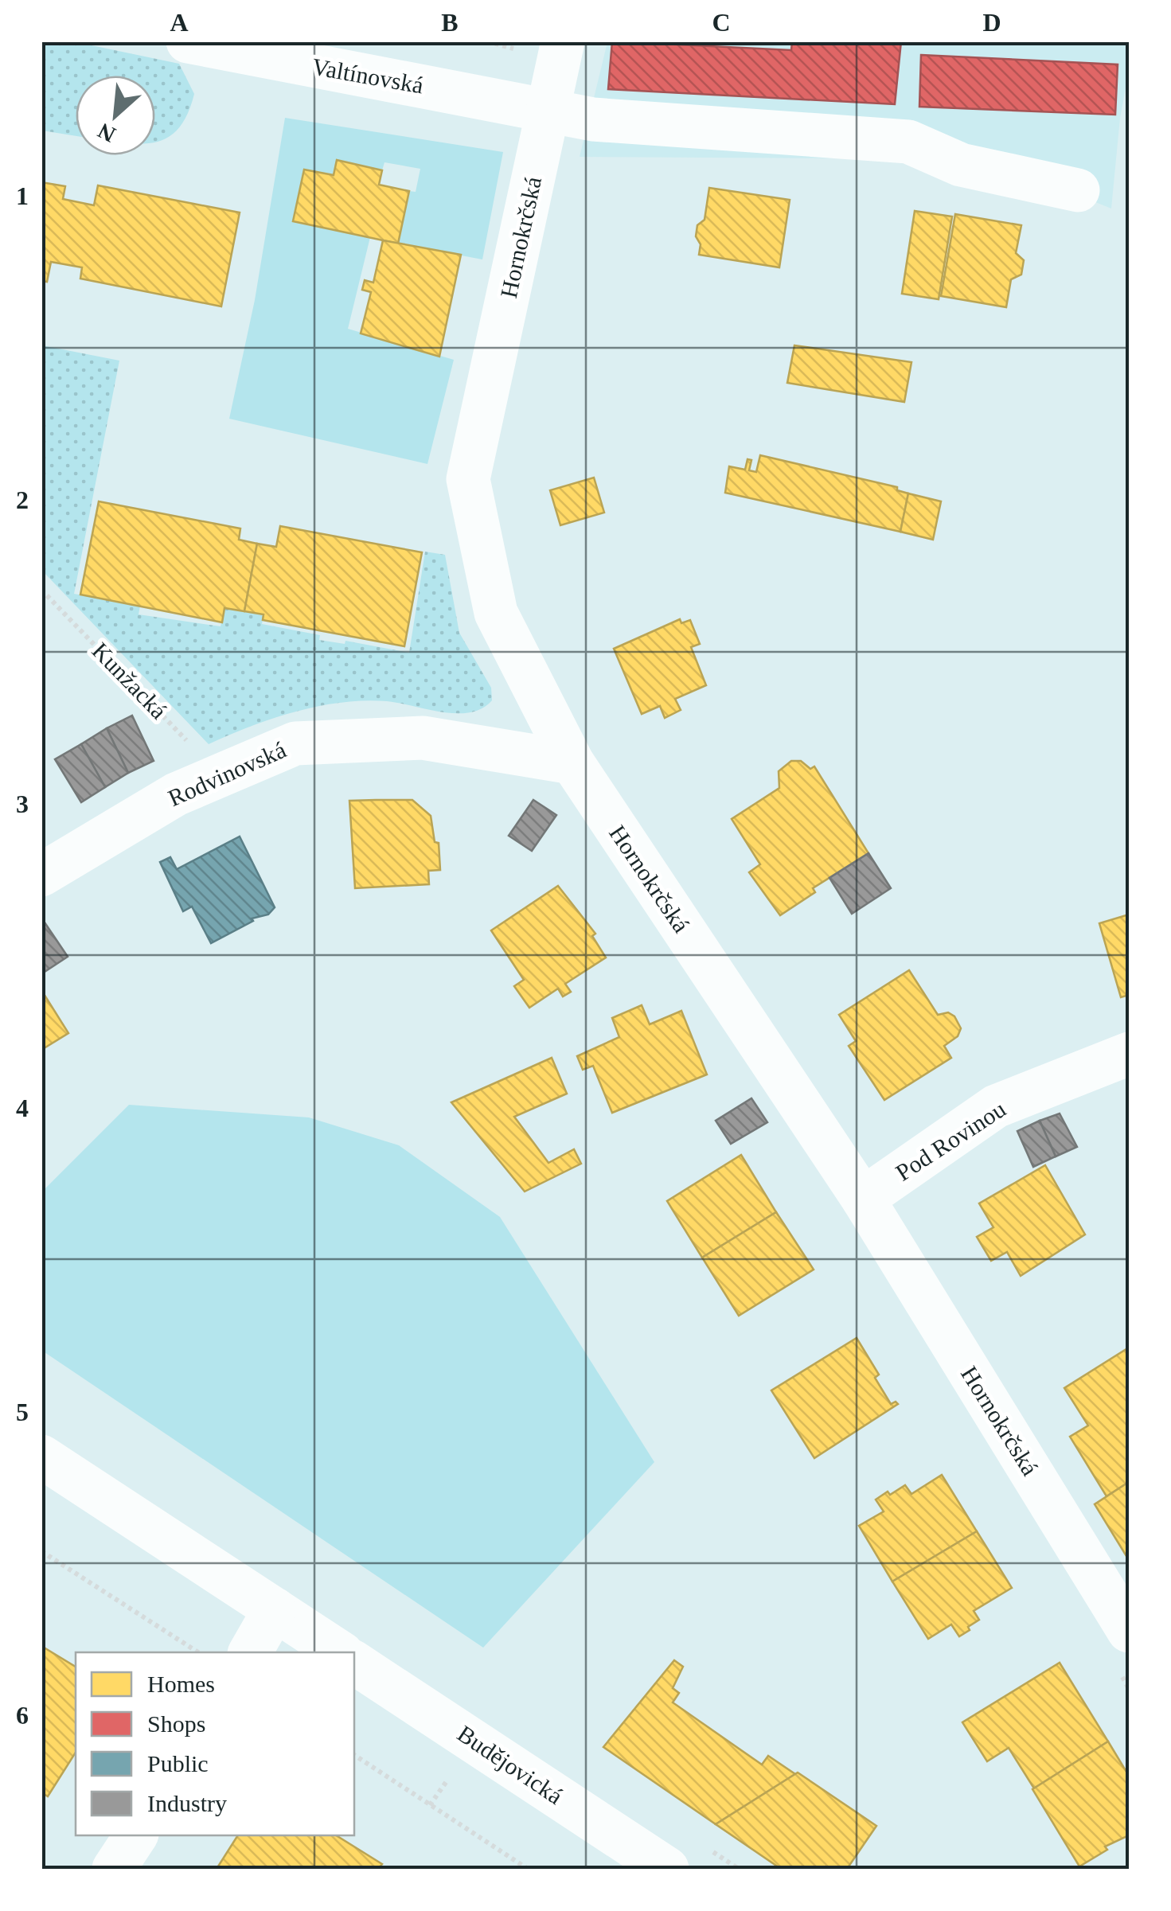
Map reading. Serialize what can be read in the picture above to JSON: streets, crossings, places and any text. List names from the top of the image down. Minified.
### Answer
{"streets":{"street":["Valtínovská","Hornokrčská","Rodvinovská","Pod Rovinou","Budějovická"],"path":["Kunžacká"]},"crossings":[["Valtínovská","Hornokrčská"],["Hornokrčská","Rodvinovská"],["Hornokrčská","Pod Rovinou"],["Kunžacká","Rodvinovská"]],"legend":["Homes","Shops","Public","Industry"],"north":"bottom left","grid":{"columns":["A","B","C","D"],"rows":["1","2","3","4","5","6"]}}
